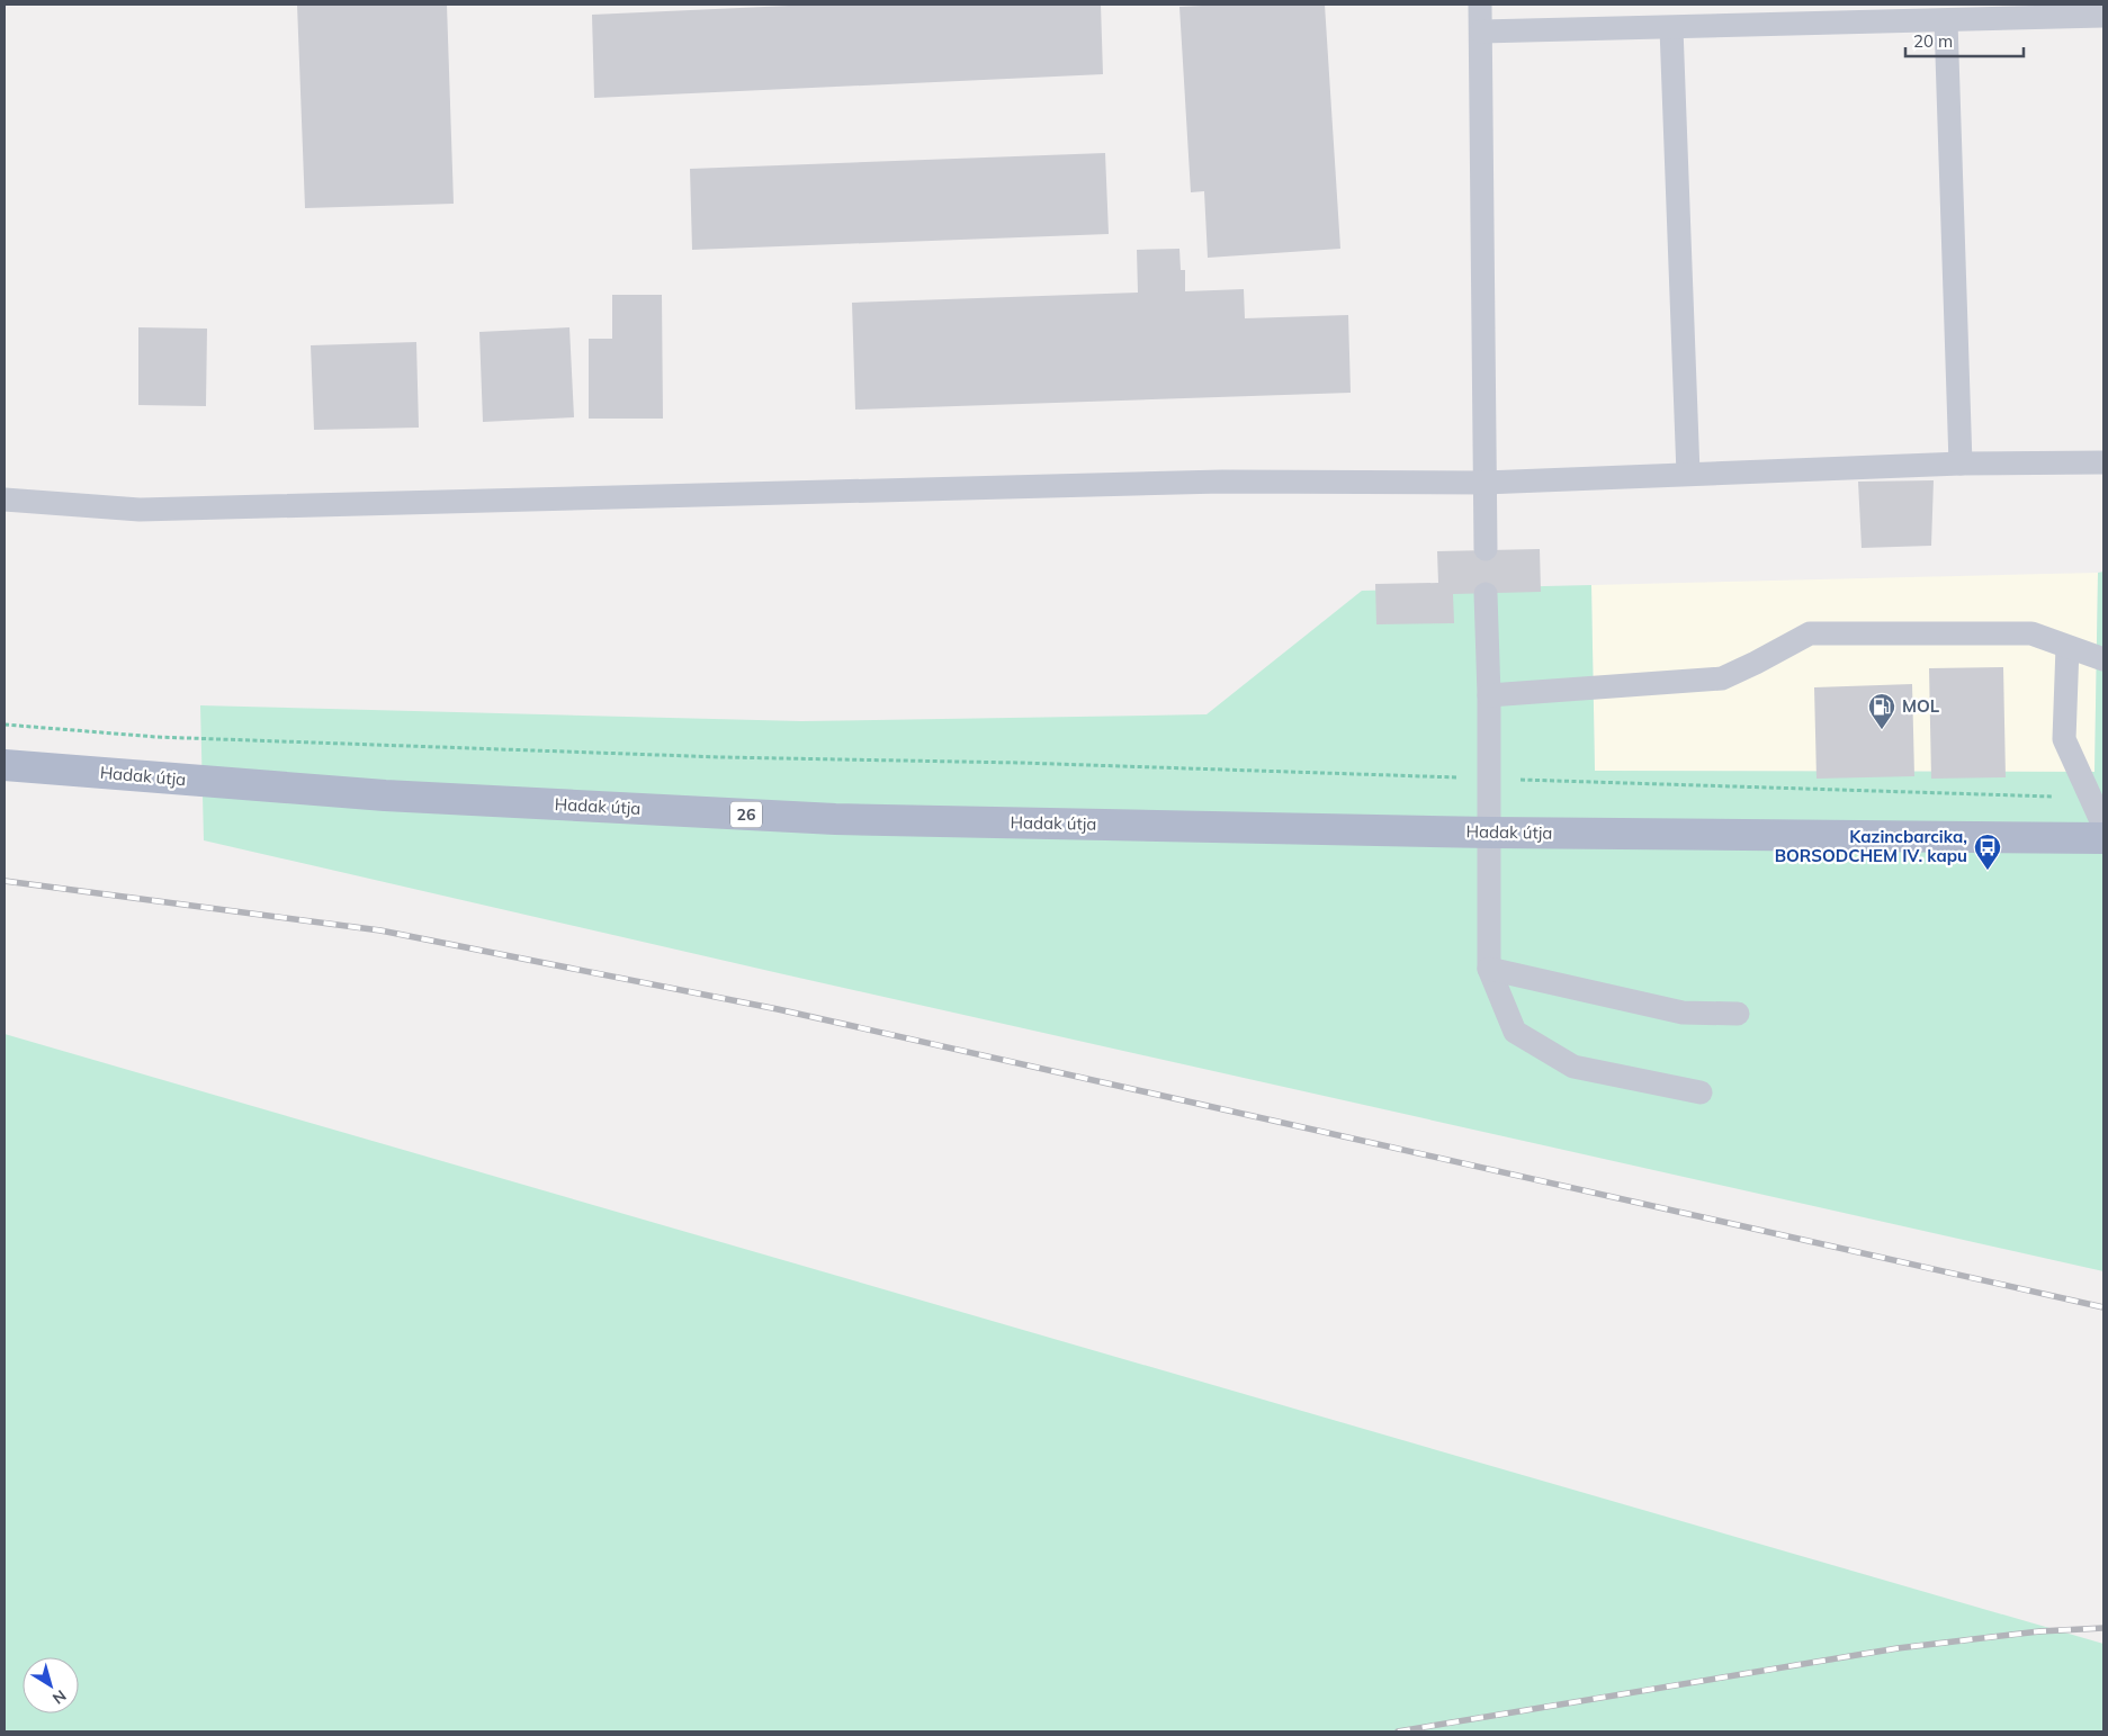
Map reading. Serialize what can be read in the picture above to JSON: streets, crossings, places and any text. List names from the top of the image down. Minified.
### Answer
{"streets":{"main road":["Hadak útja","26"]},"places":{"fuel station":["MOL"],"bus stop":["Kazincbarcika, BORSODCHEM IV. kapu"]},"scale_bar":"20 m","north":"bottom right"}
